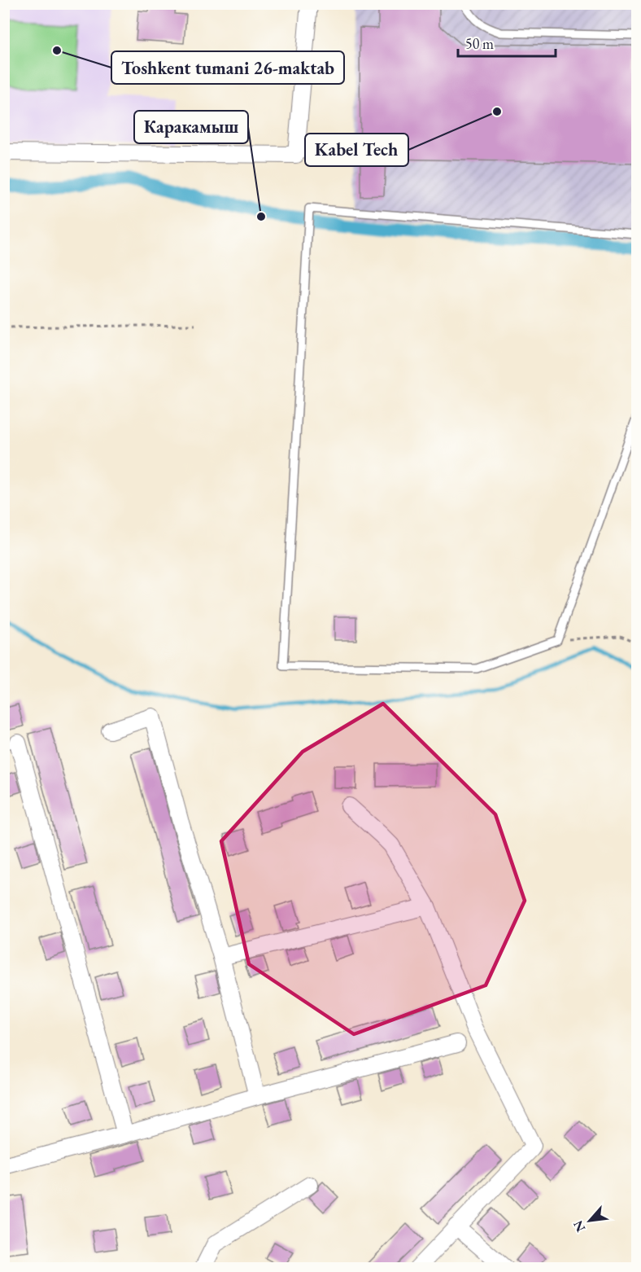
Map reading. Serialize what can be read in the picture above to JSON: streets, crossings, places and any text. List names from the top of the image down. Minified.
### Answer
{"places":["Toshkent tumani 26-maktab","Kabel Tech","Каракамыш"],"scale_bar":"50 m","north":"bottom left"}
